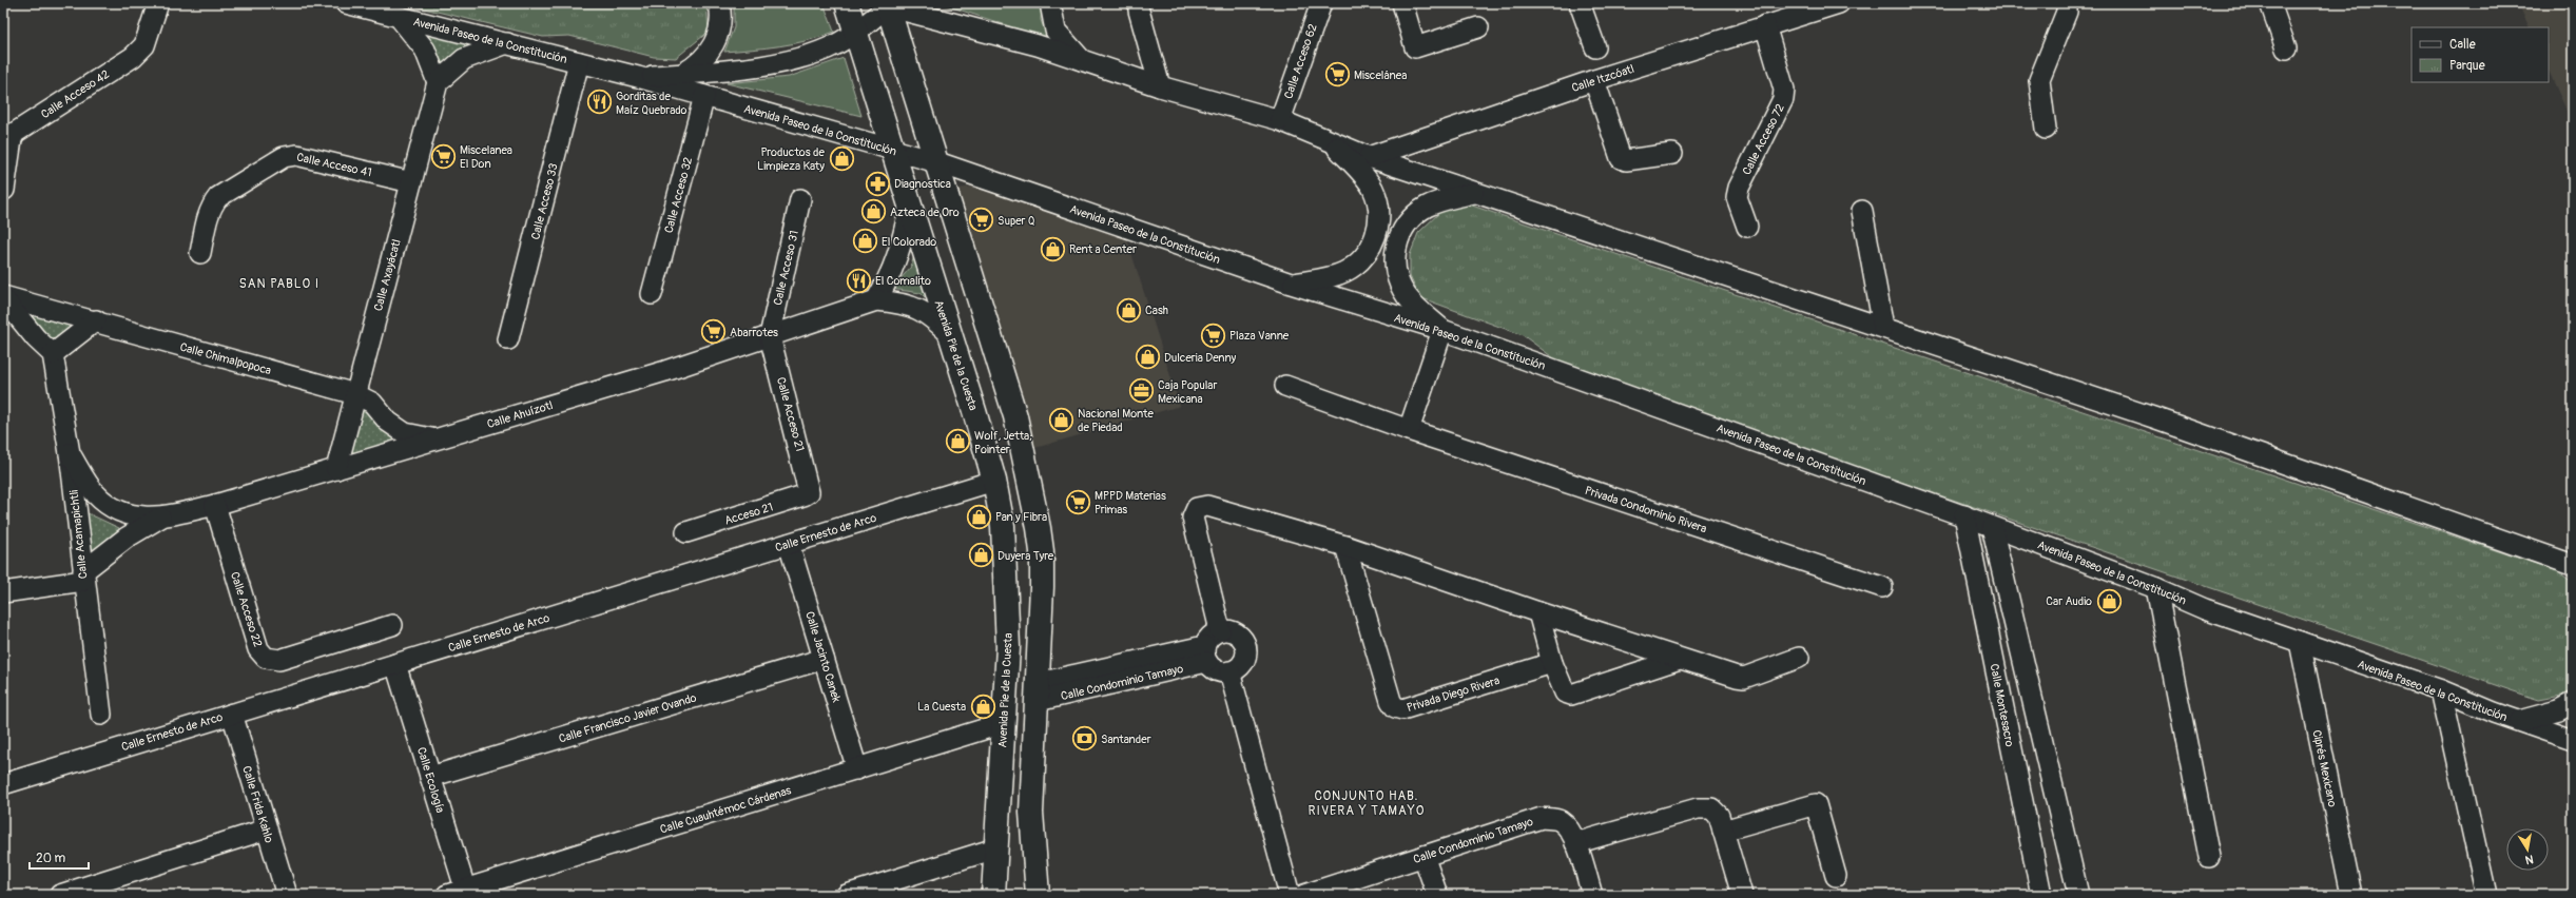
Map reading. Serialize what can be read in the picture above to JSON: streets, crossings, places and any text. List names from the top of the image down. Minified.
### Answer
{"streets":{"main road":["Avenida Pie de la Cuesta"],"street":["Avenida Paseo de la Constitución","Calle Acceso 62","Calle Itzcóatl","Calle Acceso 42","Calle Acceso 72","Calle Acceso 41","Calle Acceso 32","Calle Acceso 33","Calle Acceso 31","Calle Axayácatl","Calle Chimalpopoca","Calle Ahuízotl","Calle Acceso 21","Privada Condominio Rivera","Acceso 21","Calle Ernesto de Arco","Calle Acamapichtli","Calle Acceso 22","Calle Jacinto Canek","Calle Condominio Tamayo","Privada Diego Rivera","Calle Montesacro","Calle Francisco Javier Ovando","Ciprés Mexicano","Calle Ecología","Calle Frida Kahlo","Calle Cuauhtémoc Cárdenas"]},"crossings":[["Avenida Paseo de la Constitución","Calle Acceso 32"],["Avenida Paseo de la Constitución","Calle Acceso 33"],["Avenida Paseo de la Constitución","Avenida Pie de la Cuesta"],["Avenida Paseo de la Constitución","Calle Montesacro"],["Avenida Paseo de la Constitución","Ciprés Mexicano"],["Calle Itzcóatl","Calle Acceso 72"],["Calle Acceso 41","Calle Axayácatl"],["Calle Acceso 31","Calle Ahuízotl"],["Calle Acceso 31","Calle Acceso 21"],["Calle Axayácatl","Calle Chimalpopoca"],["Calle Axayácatl","Calle Ahuízotl"],["Avenida Pie de la Cuesta","Calle Ahuízotl"],["Avenida Pie de la Cuesta","Calle Ernesto de Arco"],["Avenida Pie de la Cuesta","Calle Cuauhtémoc Cárdenas"],["Calle Chimalpopoca","Calle Ahuízotl"],["Calle Ahuízotl","Calle Acceso 21"],["Calle Ahuízotl","Calle Acamapichtli"],["Calle Ahuízotl","Calle Acceso 22"],["Calle Acceso 21","Acceso 21"],["Calle Ernesto de Arco","Calle Jacinto Canek"],["Calle Ernesto de Arco","Calle Ecología"],["Calle Ernesto de Arco","Calle Frida Kahlo"],["Calle Jacinto Canek","Calle Francisco Javier Ovando"],["Calle Jacinto Canek","Calle Cuauhtémoc Cárdenas"],["Calle Francisco Javier Ovando","Calle Ecología"],["Calle Ecología","Calle Cuauhtémoc Cárdenas"]],"districts":["SAN PABLO I","CONJUNTO HAB. RIVERA Y TAMAYO"],"places":{"supermarket":["Miscelánea","Miscelanea El Don","Super Q","Abarrotes","Plaza Vanne","MPPD Materias Primas"],"restaurant":["Gorditas de Maíz Quebrado","El Comalito"],"shop":["Productos de Limpieza Katy","Azteca de Oro","El Colorado","Rent a Center","Cash","Dulceria Denny","Nacional Monte de Piedad","Wolf, Jetta, Pointer","Pan y Fibra","Duyera Tyre","Car Audio","La Cuesta"],"pharmacy":["Diagnostica"],"office":["Caja Popular Mexicana"],"bank":["Santander"]},"legend":["Calle","Parque"],"scale_bar":"20 m","north":"bottom"}
